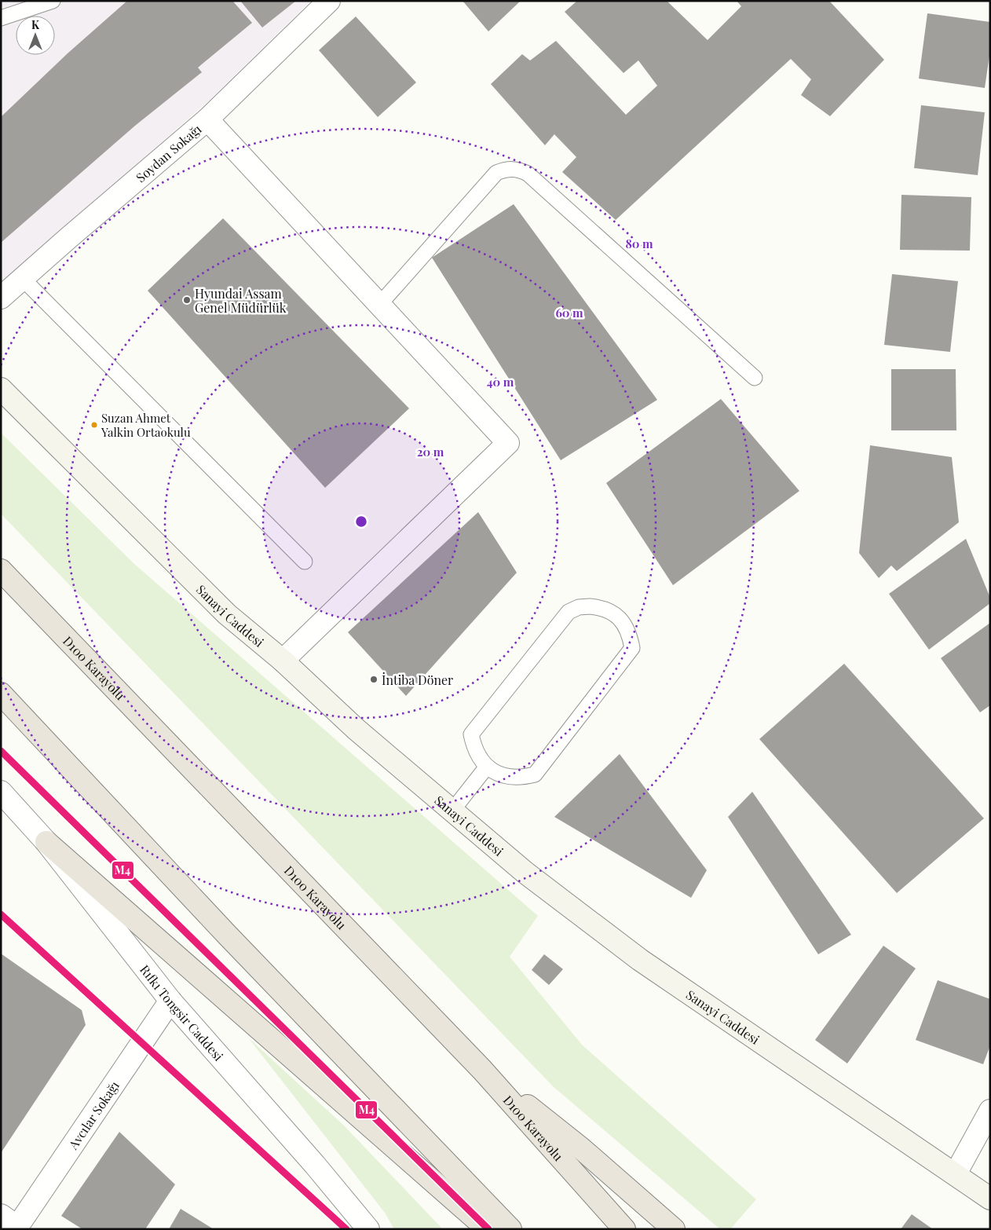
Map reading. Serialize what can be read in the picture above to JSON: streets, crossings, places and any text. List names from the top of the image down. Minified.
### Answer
{"streets":{"highway":["D100 Karayolu"],"main road":["Sanayi Caddesi"],"street":["Soydan Sokağı","Rıfkı Tongsir Caddesi","Avcılar Sokağı"]},"crossings":[["Rıfkı Tongsir Caddesi","Avcılar Sokağı"]],"places":["Hyundai Assam Genel Müdürlük","Suzan Ahmet Yalkin Ortaokulu","İntiba Döner"],"lines":["transit line M4"],"north":"top","rings":["80 m","60 m","40 m","20 m"]}
